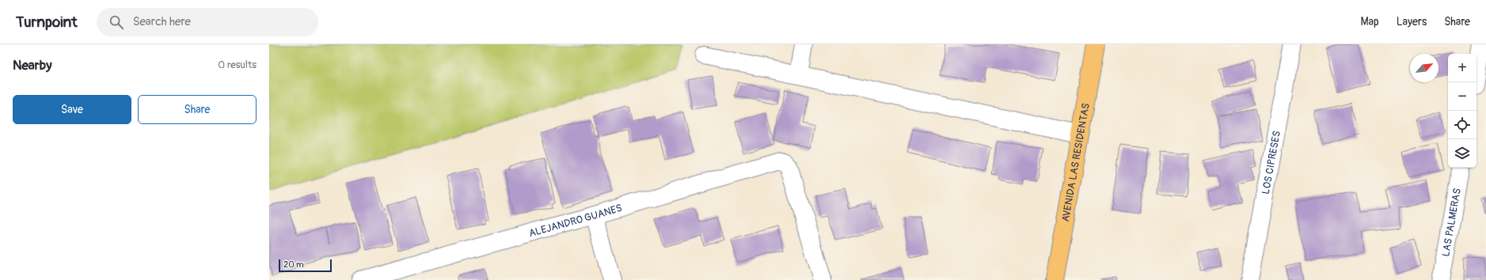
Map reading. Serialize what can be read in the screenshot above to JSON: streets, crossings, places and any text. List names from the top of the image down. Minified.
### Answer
{"streets":{"main road":["AVENIDA LAS RESIDENTAS"],"street":["LOS CIPRESES","ALEJANDRO GUANES","LAS PALMERAS"]},"scale_bar":"20 m","north":"top right","page":{"header":"Turnpoint","search":"Search here","nav":["Map","Layers","Share"],"heading":["Nearby","0 results"],"map_buttons":["+","−"],"buttons":["Save","Share"],"scale":"20 m"}}
